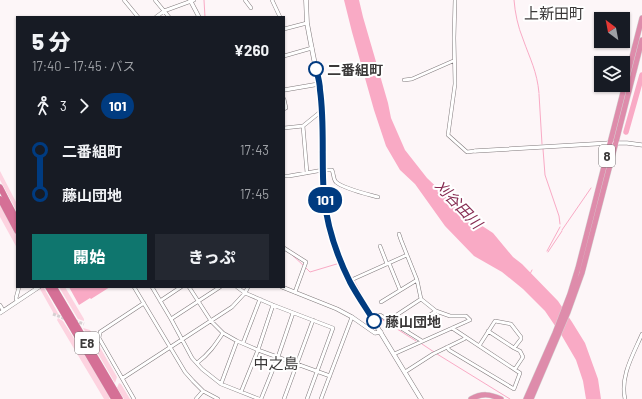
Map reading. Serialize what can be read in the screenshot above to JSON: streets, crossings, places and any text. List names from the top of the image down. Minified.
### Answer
{"streets":{"highway":["8","E8"]},"districts":["上新田町","中之島"],"water":["刈谷田川"],"places":["二番組町","藤山団地"],"lines":["bus line 101"],"north":"top left","page":{"on_map":"101","heading":["5 分","17:40 – 17:45 · バス","¥260"],"legs":["3","101"],"list":[{"name":"二番組町","value":"17:43"},{"name":"藤山団地","value":"17:45"}],"buttons":["開始","きっぷ"]}}
